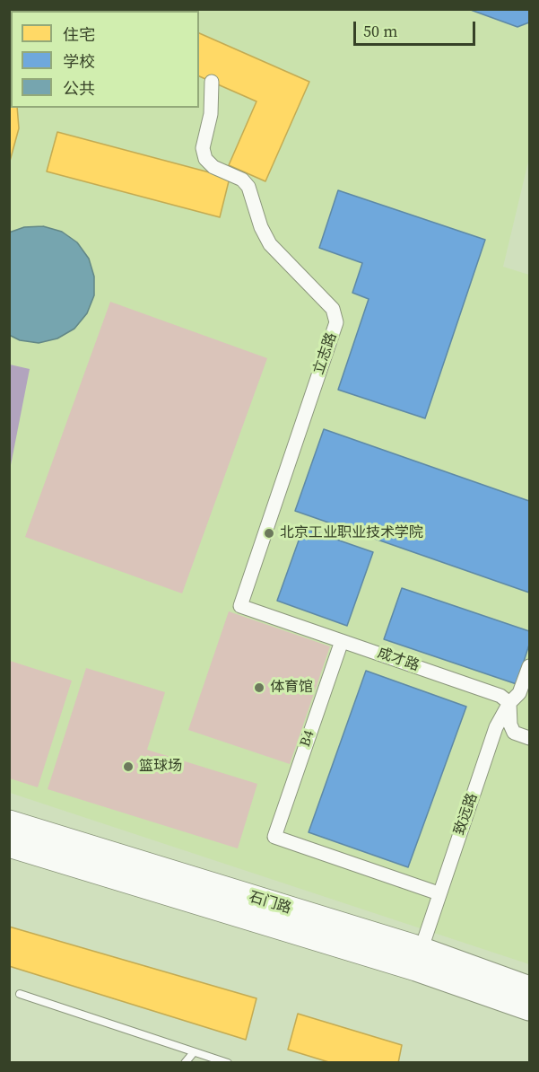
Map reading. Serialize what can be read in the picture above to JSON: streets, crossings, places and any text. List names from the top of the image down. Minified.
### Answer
{"streets":{"highway":["石门路"],"street":["立志路","成才路","B4","致远路"]},"crossings":[["立志路","成才路"],["成才路","B4"],["成才路","致远路"],["B4","致远路"],["致远路","石门路"]],"places":["北京工业职业技术学院","体育馆","篮球场"],"legend":["住宅","学校","公共"],"scale_bar":"50 m"}
